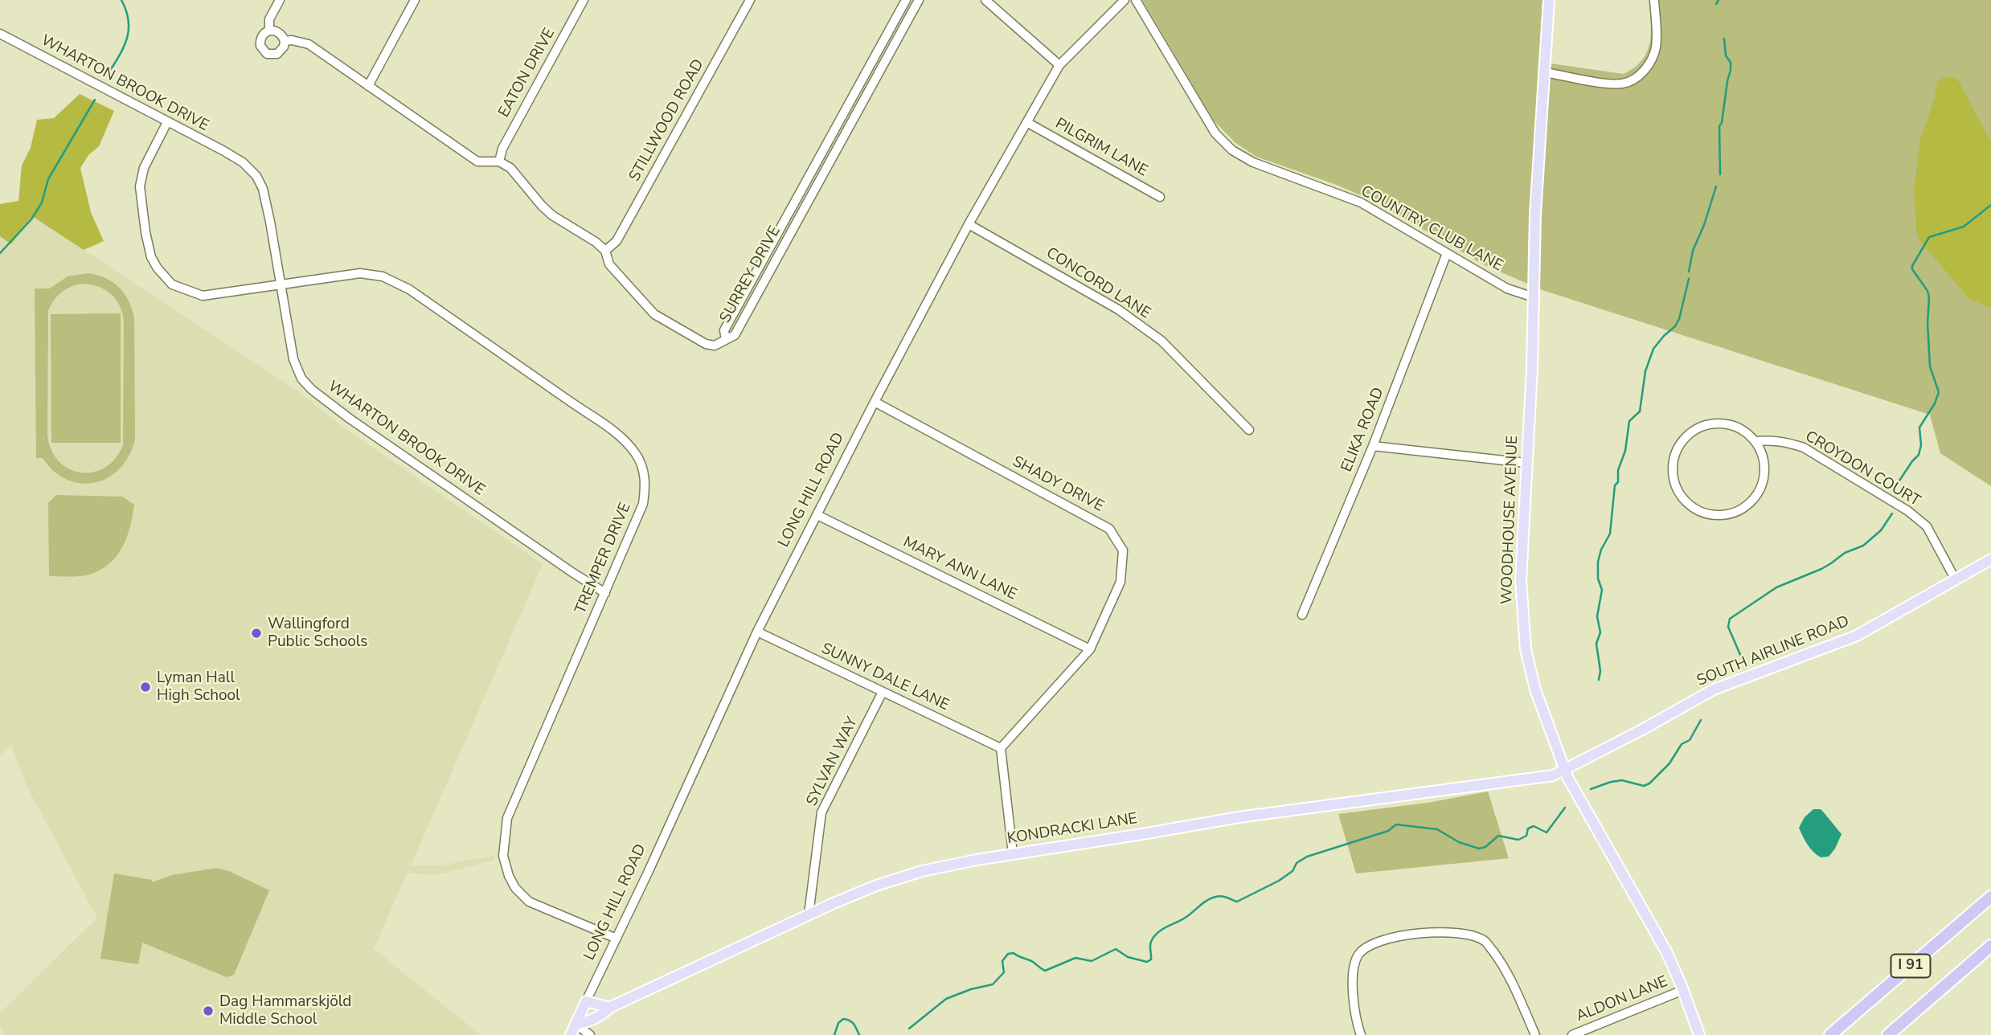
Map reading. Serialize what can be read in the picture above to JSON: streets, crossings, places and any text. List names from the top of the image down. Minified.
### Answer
{"streets":{"highway":["I 91"],"main road":["LONG HILL ROAD","WOODHOUSE AVENUE","SOUTH AIRLINE ROAD","KONDRACKI LANE"],"street":["EATON DRIVE","WHARTON BROOK DRIVE","STILLWOOD ROAD","PILGRIM LANE","COUNTRY CLUB LANE","SURREY DRIVE","CONCORD LANE","ELIKA ROAD","CROYDON COURT","SHADY DRIVE","TREMPER DRIVE","MARY ANN LANE","SUNNY DALE LANE","SYLVAN WAY","ALDON LANE"]},"crossings":[["WHARTON BROOK DRIVE","TREMPER DRIVE"],["PILGRIM LANE","LONG HILL ROAD"],["COUNTRY CLUB LANE","ELIKA ROAD"],["COUNTRY CLUB LANE","WOODHOUSE AVENUE"],["CONCORD LANE","LONG HILL ROAD"],["CROYDON COURT","SOUTH AIRLINE ROAD"],["SHADY DRIVE","LONG HILL ROAD"],["SHADY DRIVE","MARY ANN LANE"],["SHADY DRIVE","SUNNY DALE LANE"],["LONG HILL ROAD","TREMPER DRIVE"],["LONG HILL ROAD","MARY ANN LANE"],["LONG HILL ROAD","SUNNY DALE LANE"],["LONG HILL ROAD","KONDRACKI LANE"],["WOODHOUSE AVENUE","SOUTH AIRLINE ROAD"],["WOODHOUSE AVENUE","KONDRACKI LANE"],["WOODHOUSE AVENUE","ALDON LANE"],["SOUTH AIRLINE ROAD","KONDRACKI LANE"],["SUNNY DALE LANE","SYLVAN WAY"],["SYLVAN WAY","KONDRACKI LANE"]],"places":["Wallingford Public Schools","Lyman Hall High School","Dag Hammarskjöld Middle School"]}
